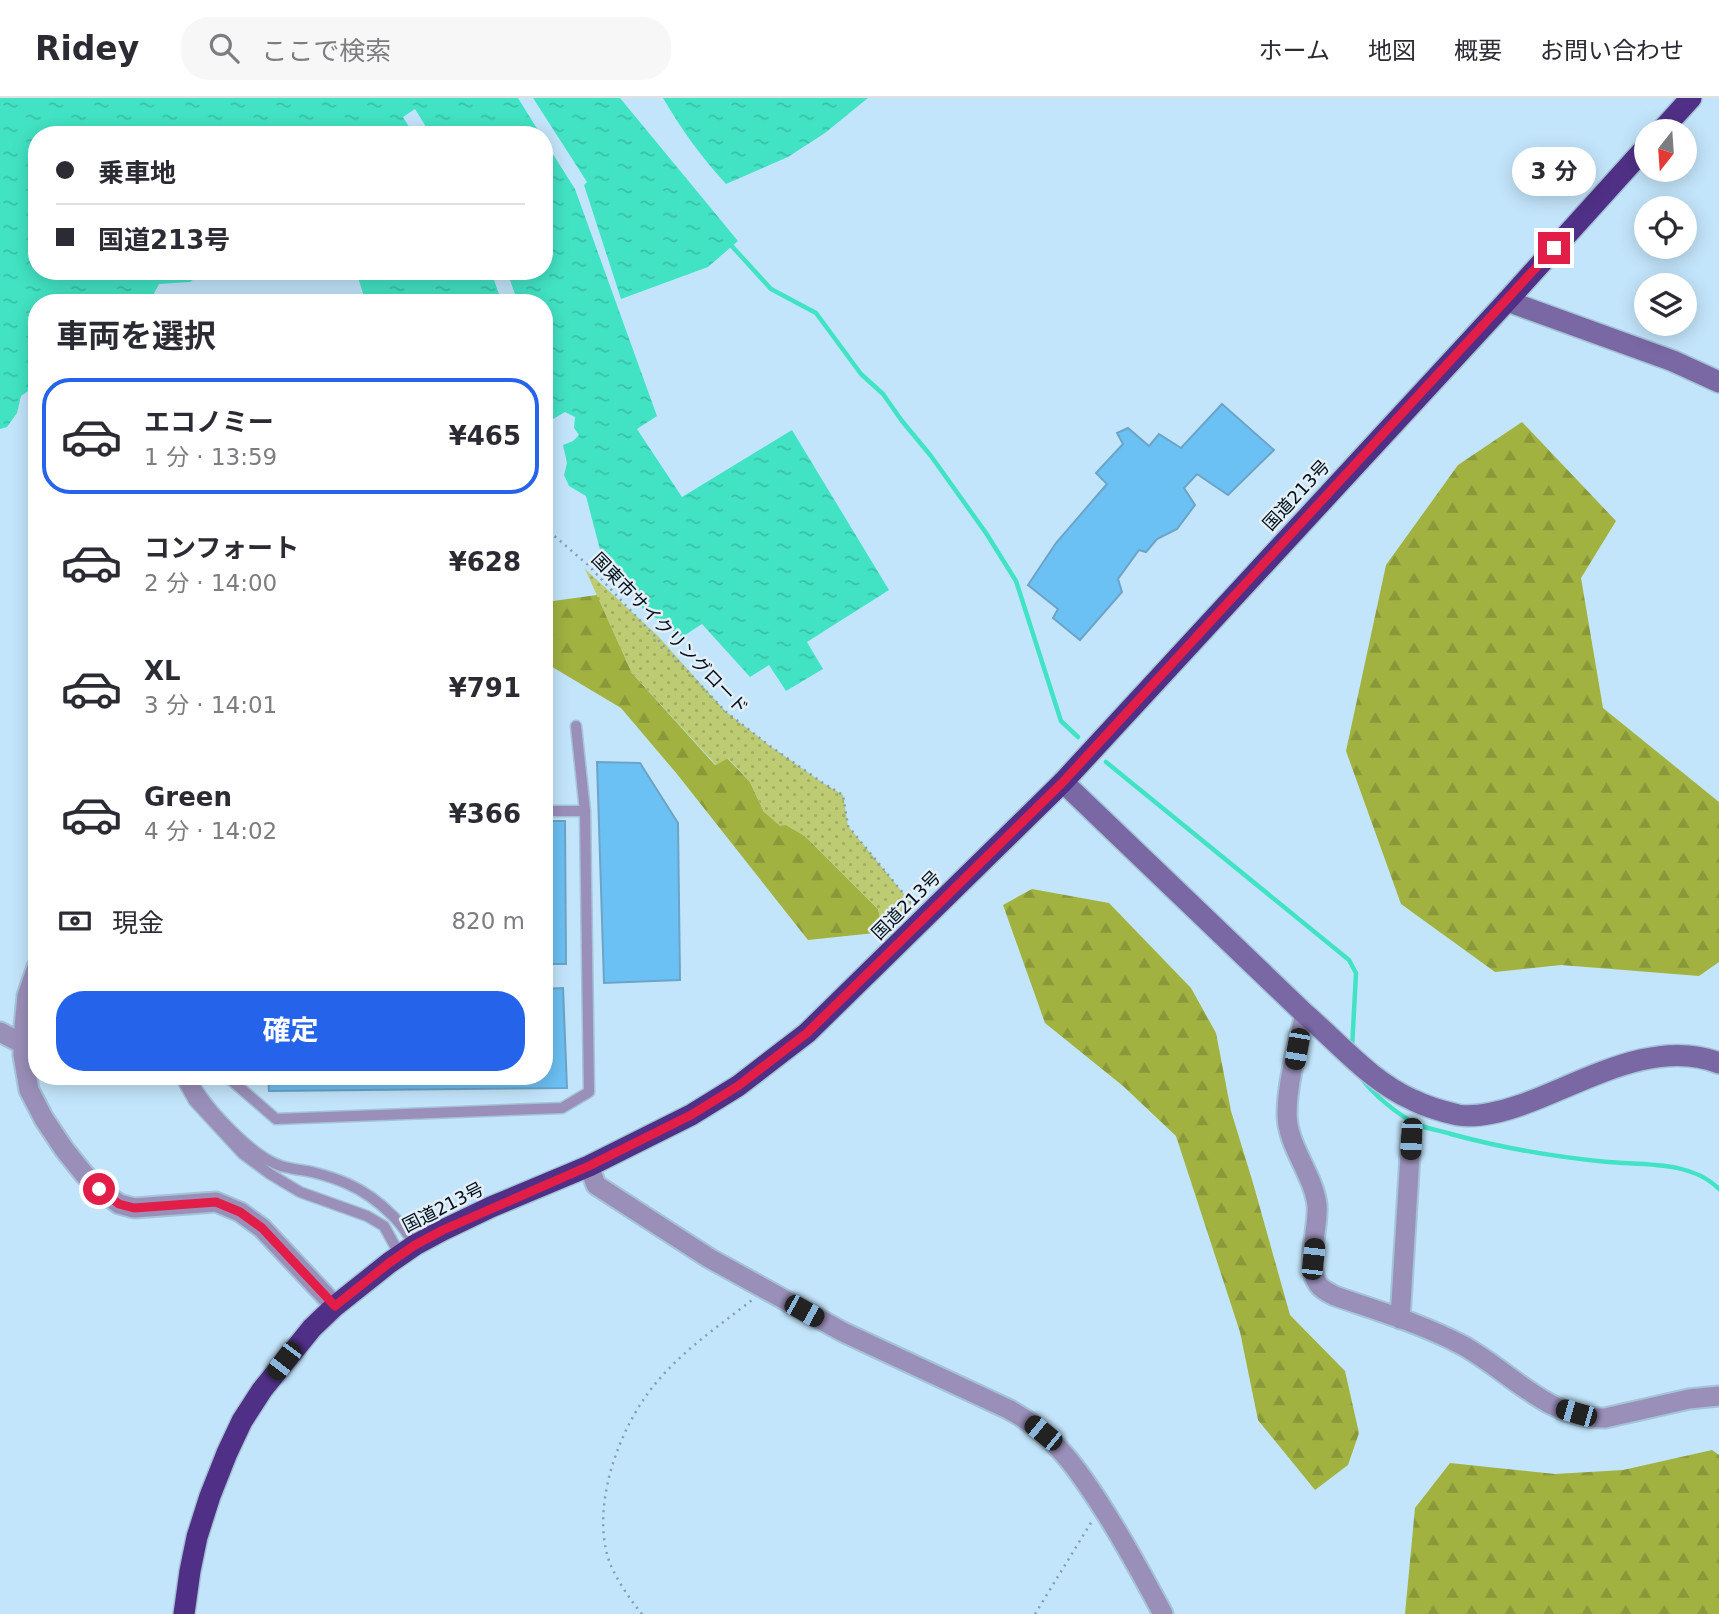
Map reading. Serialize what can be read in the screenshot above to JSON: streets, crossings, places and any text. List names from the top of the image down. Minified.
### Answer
{"streets":{"highway":["国道213号"],"path":["国東市サイクリングロード"]},"north":"bottom","page":{"header":"Ridey","search":"ここで検索","nav":["ホーム","地図","概要","お問い合わせ"],"banner":["乗車地","国道213号"],"bubble":"3 分","heading":"車両を選択","list":[{"name":"エコノミー","note":"1 分 · 13:59","value":"¥465"},{"name":"コンフォート","note":"2 分 · 14:00","value":"¥628"},{"name":"XL","note":"3 分 · 14:01","value":"¥791"},{"name":"Green","note":"4 分 · 14:02","value":"¥366"}],"pay":["現金","820 m"],"buttons":"確定"}}
